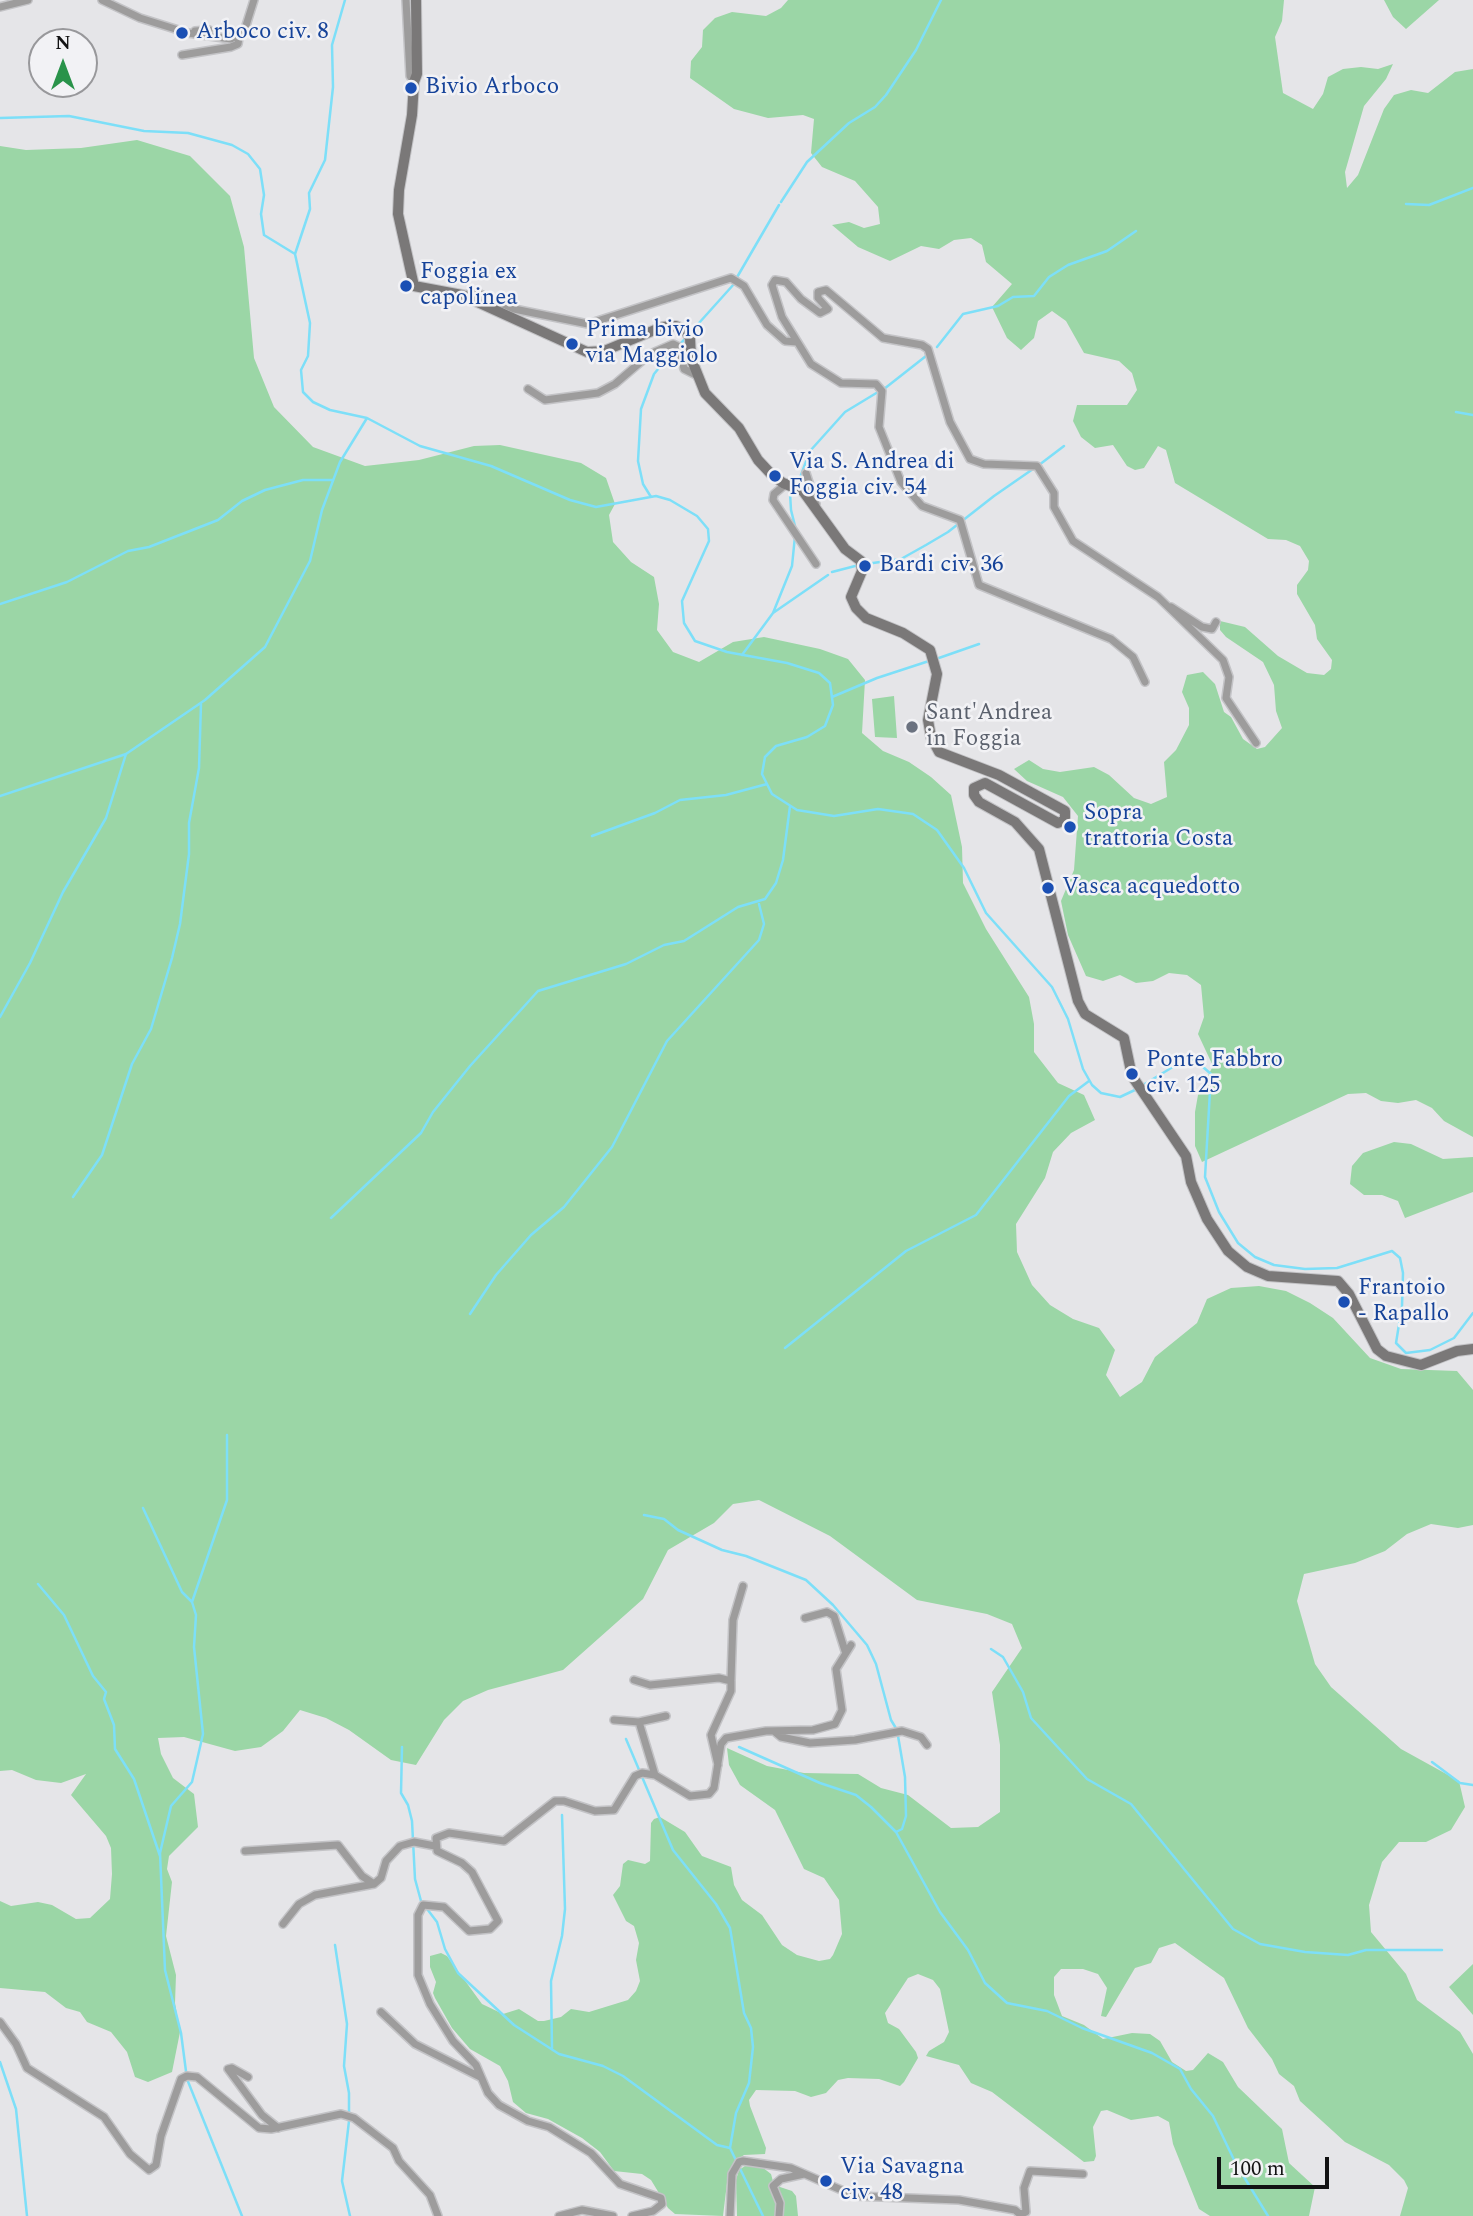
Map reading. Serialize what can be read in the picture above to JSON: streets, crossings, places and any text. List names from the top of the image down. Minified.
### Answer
{"places":["Arboco civ. 8","Bivio Arboco","Foggia ex capolinea","Prima bivio via Maggiolo","Via S. Andrea di Foggia civ. 54","Bardi civ. 36","Sant'Andrea in Foggia","Sopra trattoria Costa","Vasca acquedotto","Ponte Fabbro civ. 125","Frantoio - Rapallo","Via Savagna civ. 48"],"scale_bar":"100 m","north":"top"}
